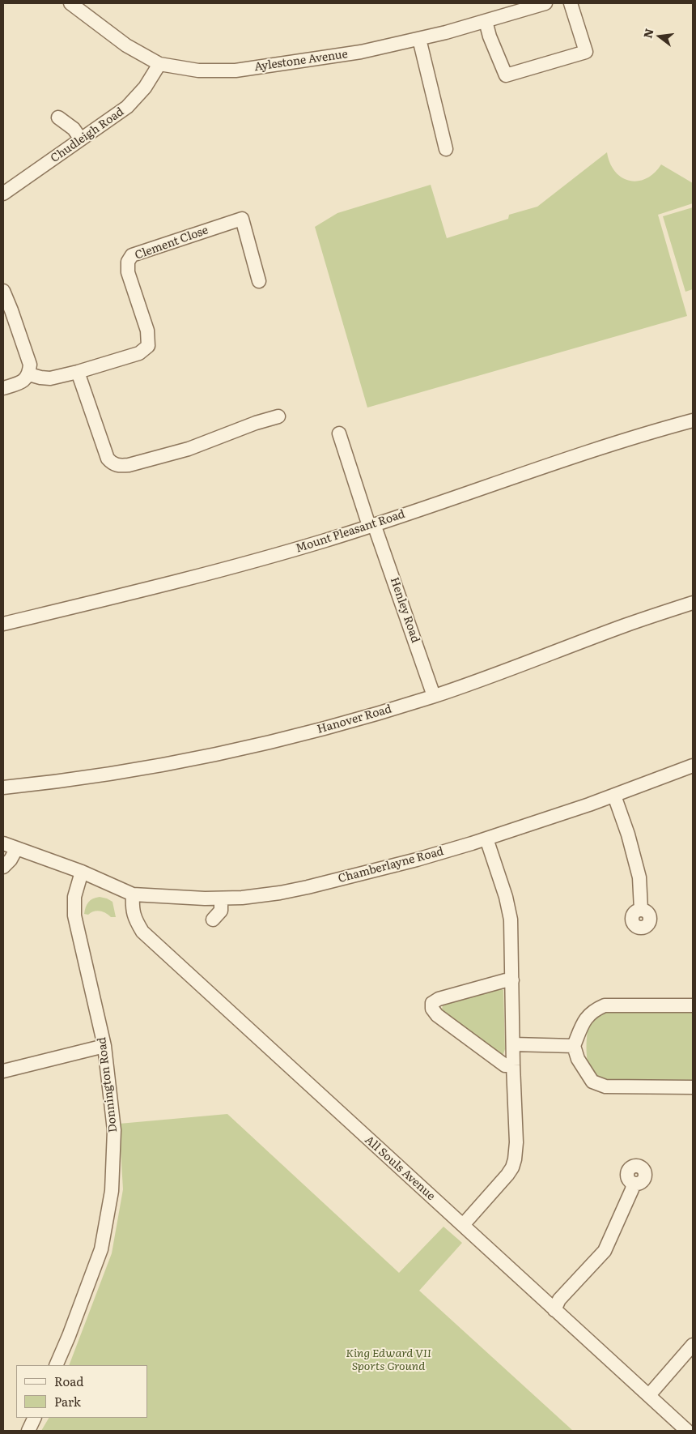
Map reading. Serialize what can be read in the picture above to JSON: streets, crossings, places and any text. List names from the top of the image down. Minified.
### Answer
{"streets":{"street":["Aylestone Avenue","Chudleigh Road","Clement Close","Mount Pleasant Road","Henley Road","Hanover Road","Chamberlayne Road","Donnington Road","All Souls Avenue"]},"crossings":[["Aylestone Avenue","Chudleigh Road"],["Mount Pleasant Road","Henley Road"],["Henley Road","Hanover Road"],["Chamberlayne Road","Donnington Road"],["Chamberlayne Road","All Souls Avenue"]],"parks":["King Edward VII Sports Ground"],"legend":["Road","Park"],"north":"left"}
